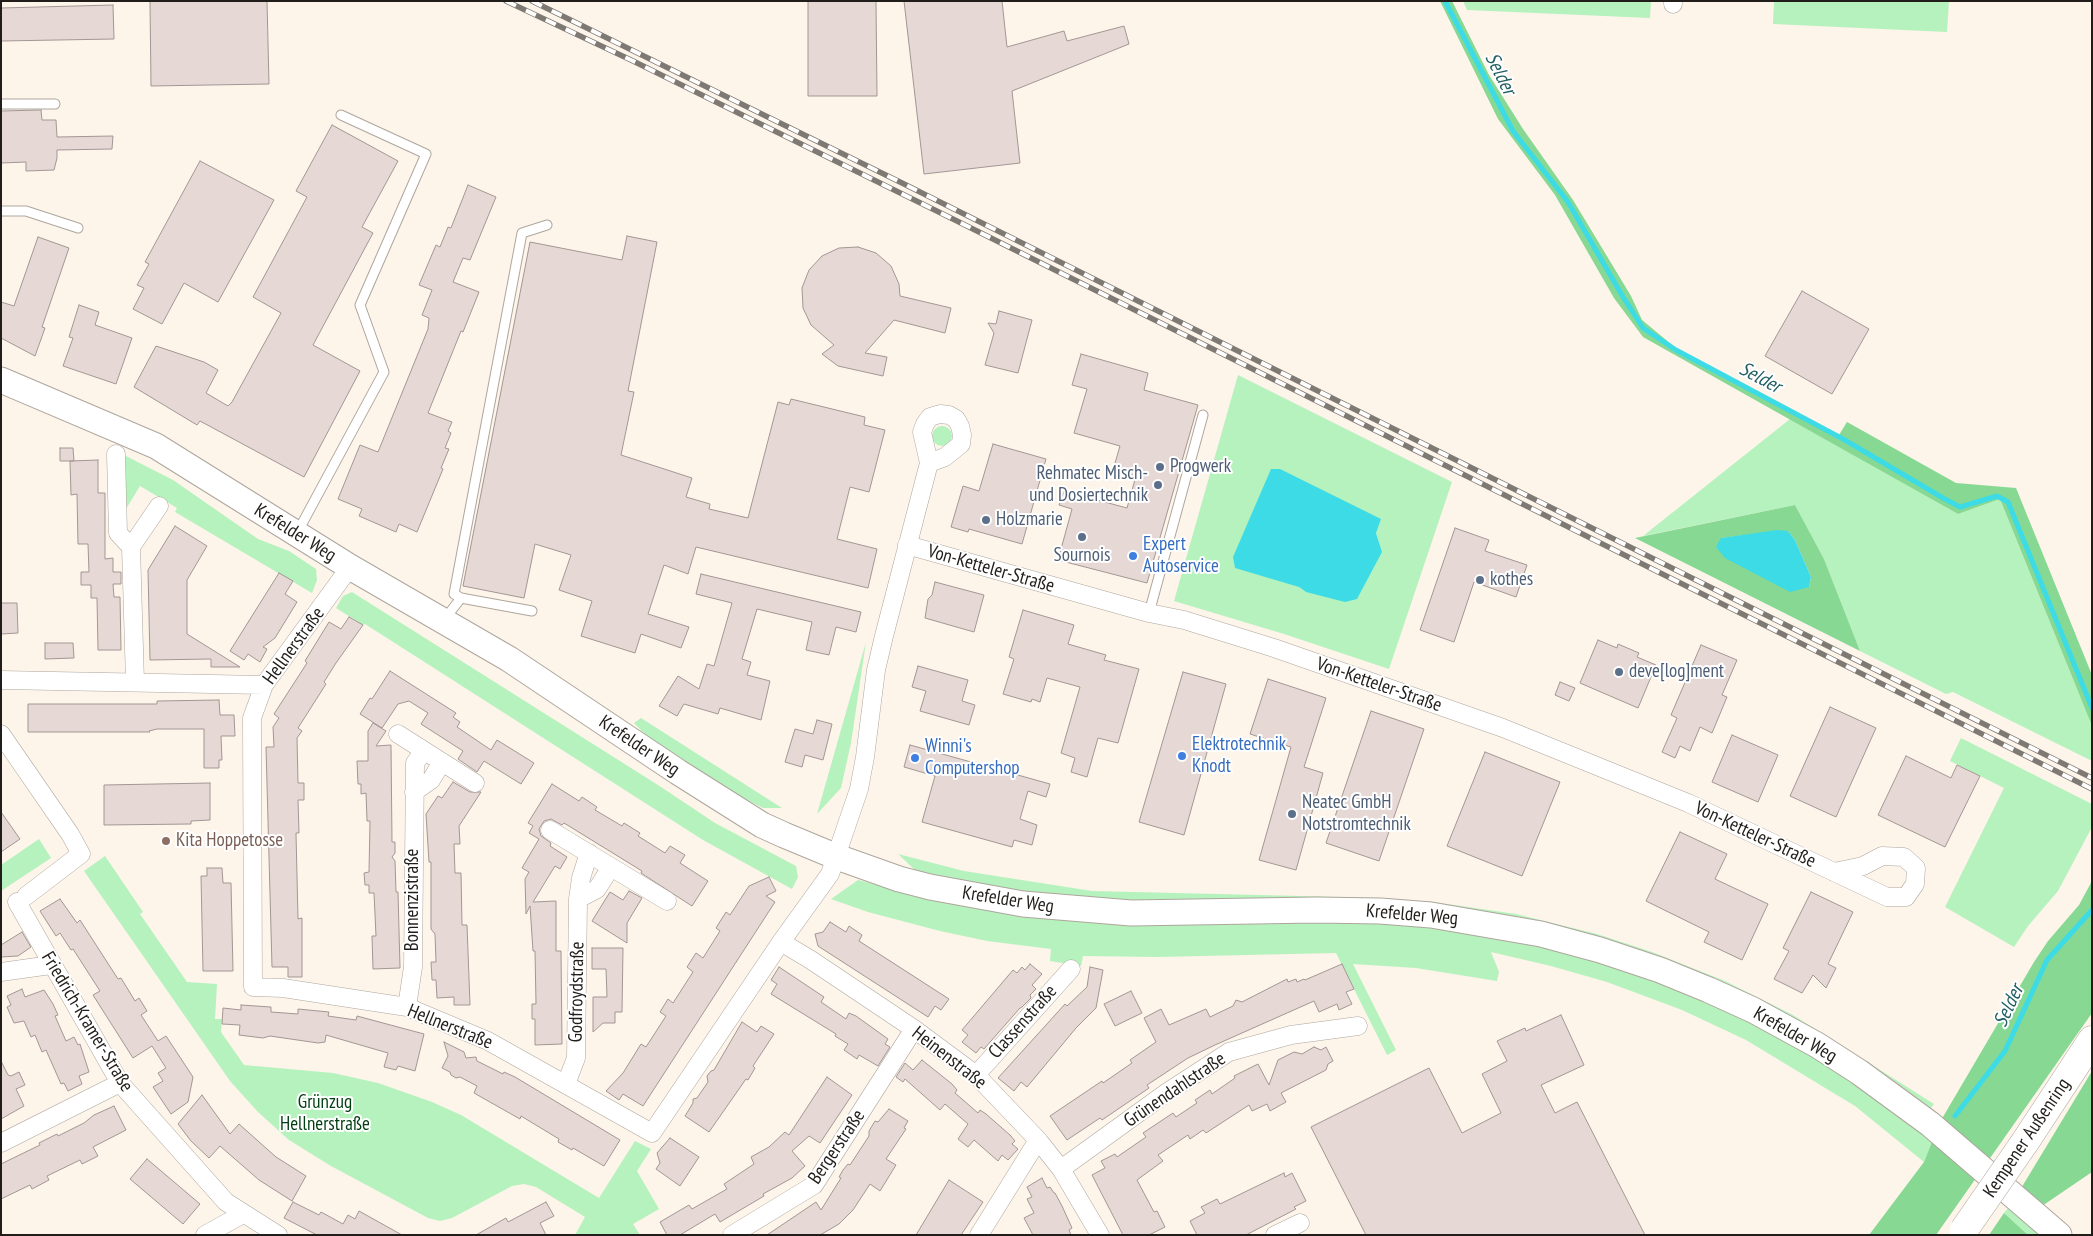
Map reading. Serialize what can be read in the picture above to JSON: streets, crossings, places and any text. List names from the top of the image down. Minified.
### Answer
{"streets":{"main road":["Kempener Außenring"],"street":["Krefelder Weg","Von-Ketteler-Straße","Hellnerstraße","Bonnenzistraße","Godfroydstraße","Friedrich-Kramer-Straße","Classenstraße","Heinenstraße","Grünendahlstraße","Bergerstraße"]},"crossings":[["Krefelder Weg","Von-Ketteler-Straße"],["Krefelder Weg","Hellnerstraße"],["Von-Ketteler-Straße","Hellnerstraße"],["Hellnerstraße","Bonnenzistraße"],["Hellnerstraße","Godfroydstraße"],["Hellnerstraße","Heinenstraße"],["Classenstraße","Heinenstraße"],["Heinenstraße","Grünendahlstraße"],["Heinenstraße","Bergerstraße"]],"water":["Selder"],"parks":["Grünzug Hellnerstraße"],"places":["Progwerk","Rehmatec Misch- und Dosiertechnik","Holzmarie","Sournois","Expert Autoservice","kothes","deve[log]ment","Elektrotechnik Knodt","Winni's Computershop","Neatec GmbH Notstromtechnik","Kita Hoppetosse"]}
